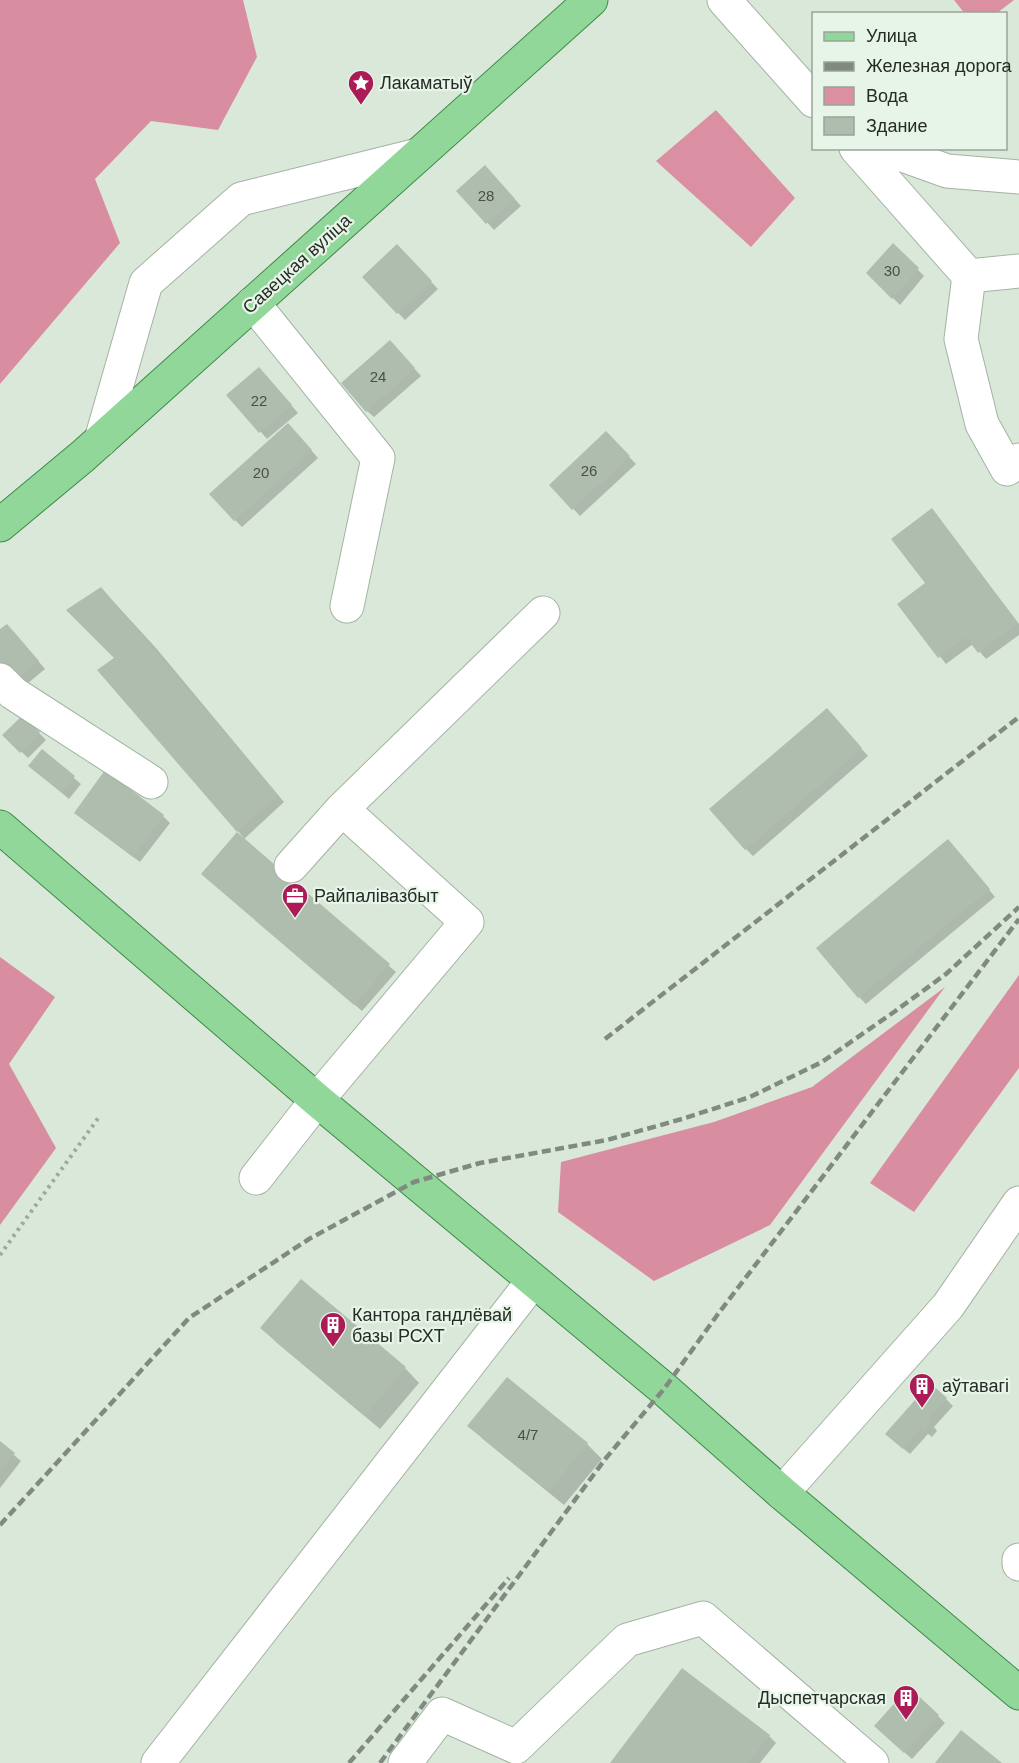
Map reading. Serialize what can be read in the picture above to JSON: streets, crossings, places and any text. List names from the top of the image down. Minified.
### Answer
{"streets":{"main road":["Савецкая вуліца"]},"places":{"place":["Лакаматыў"],"office":["Райпалівазбыт"],"building":["Кантора гандлёвай базы РСХТ","аўтавагі","Дыспетчарская"]},"house_numbers":["28","30","24","22","26","20","4/7"],"legend":["Улица","Железная дорога","Вода","Здание"]}
